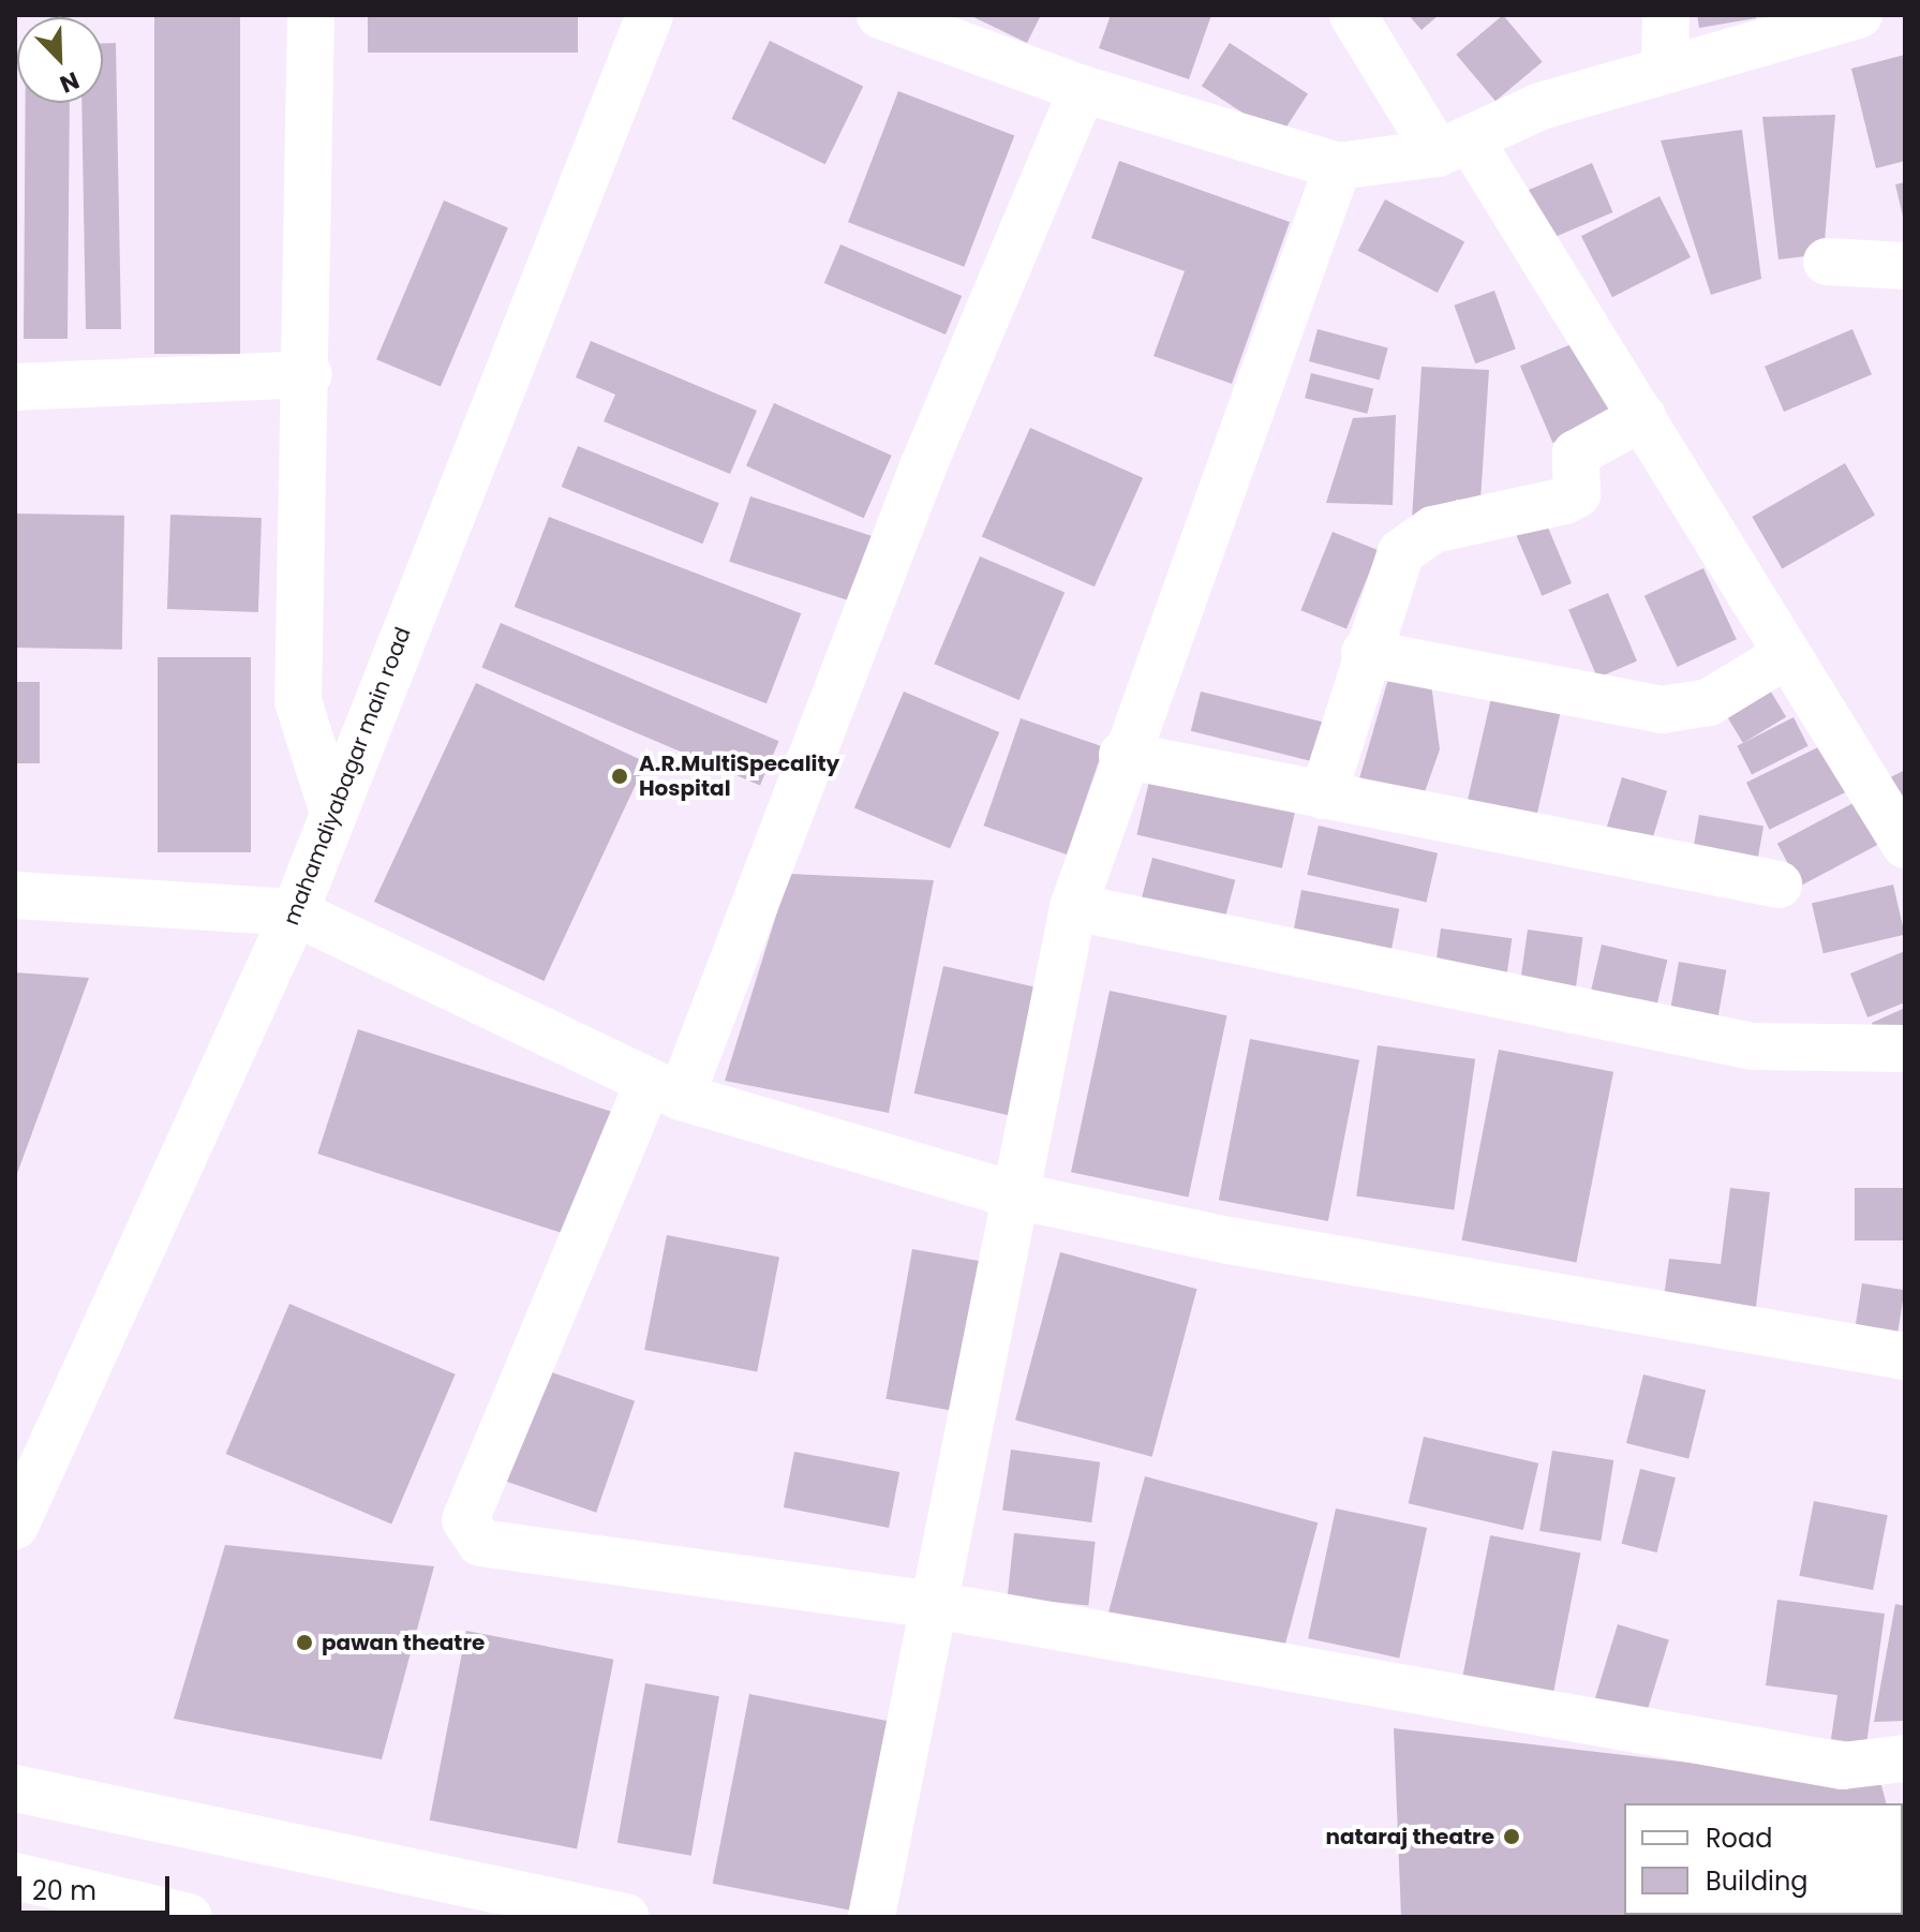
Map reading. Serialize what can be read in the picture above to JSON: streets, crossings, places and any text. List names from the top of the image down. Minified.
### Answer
{"streets":{"main road":["mahamdiyabagar main road"]},"places":["A.R.MultiSpecality Hospital","pawan theatre","nataraj theatre"],"legend":["Road","Building"],"scale_bar":"20 m","north":"bottom right"}
